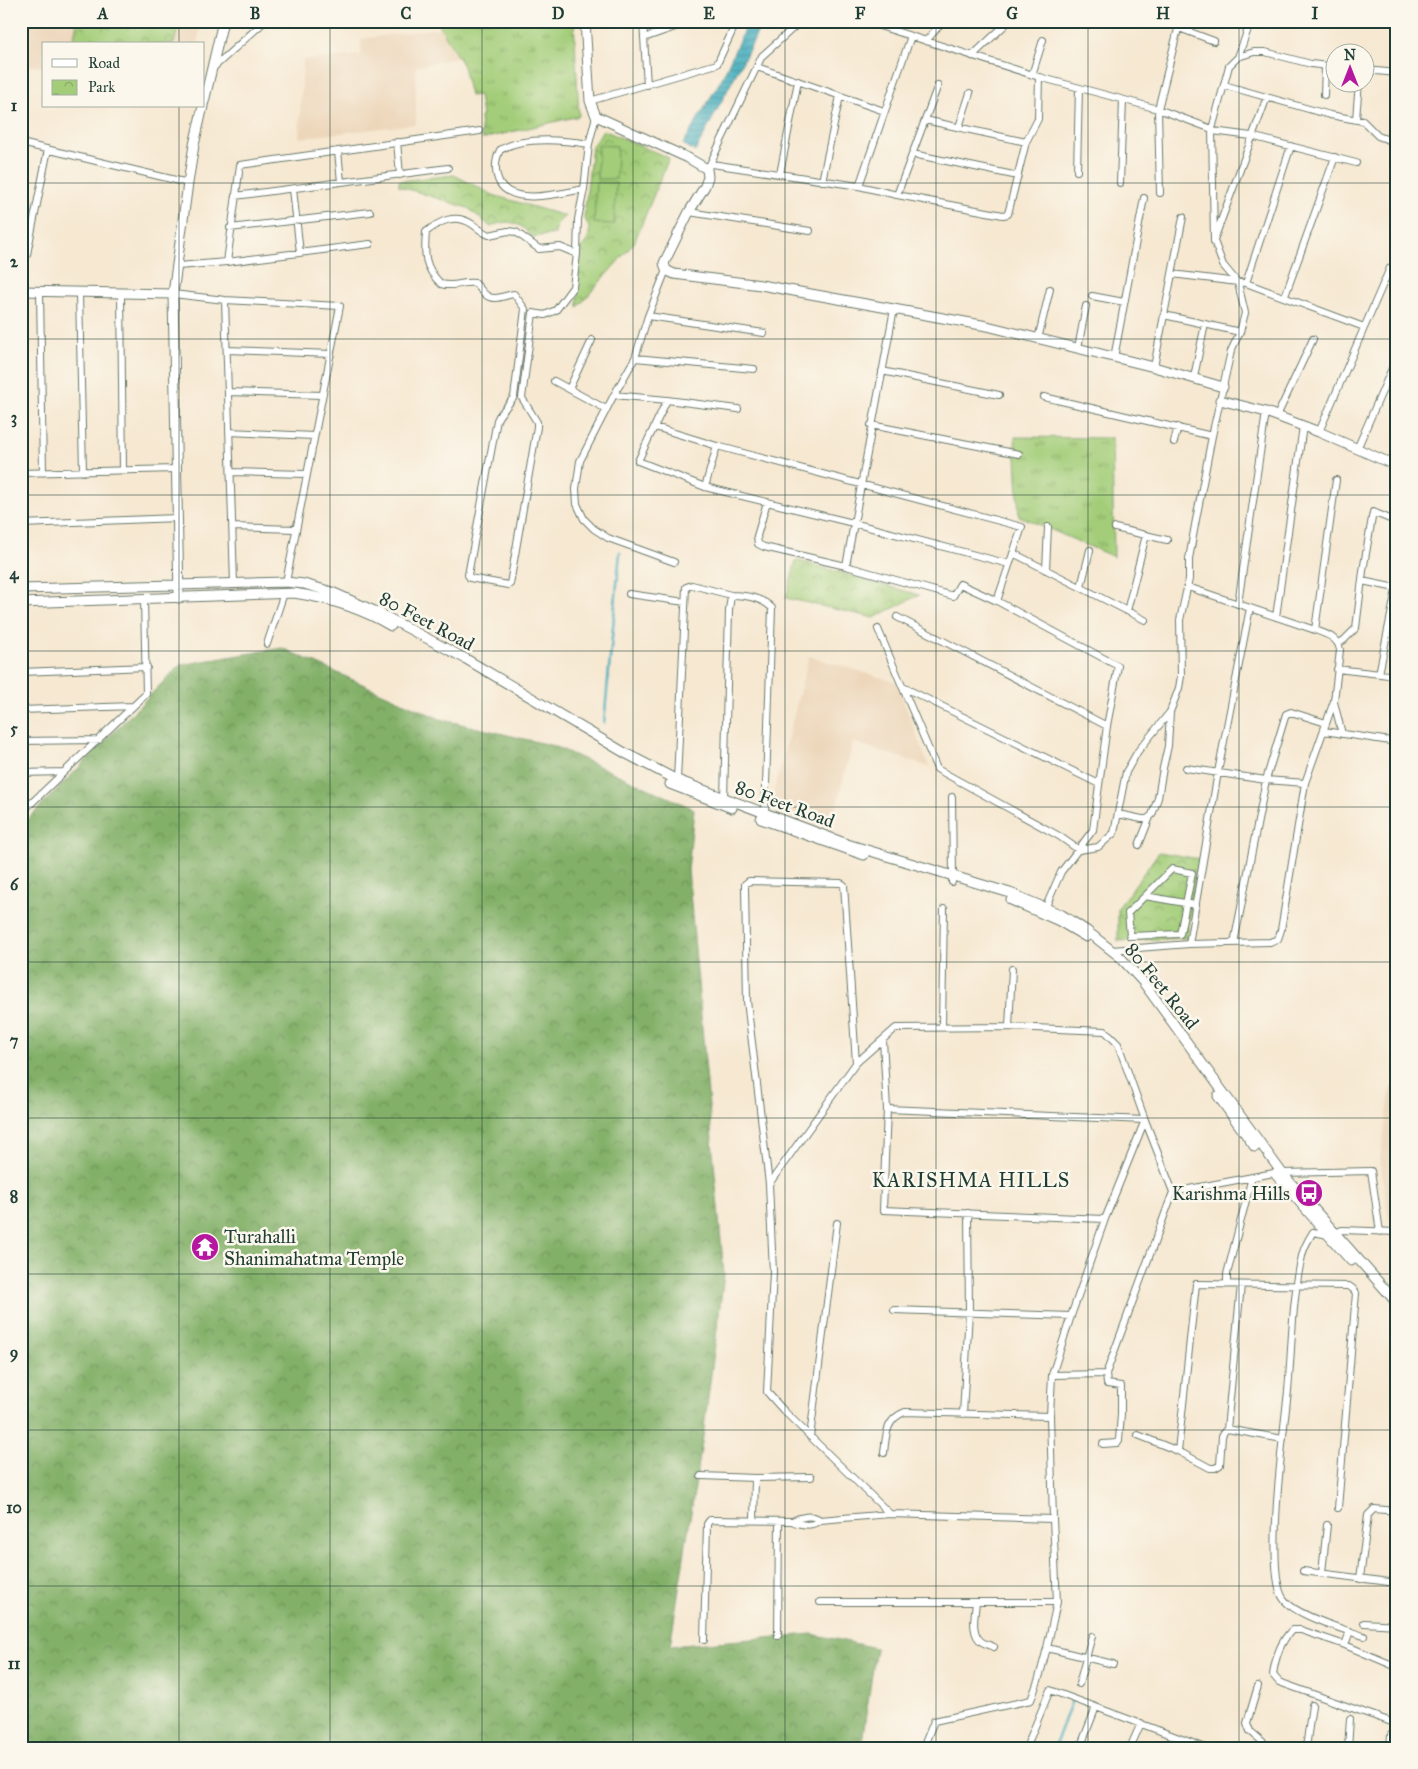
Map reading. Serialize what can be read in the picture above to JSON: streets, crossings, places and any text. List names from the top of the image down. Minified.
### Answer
{"streets":{"main road":["80 Feet Road"]},"districts":["KARISHMA HILLS"],"places":{"bus stop":["Karishma Hills"],"temple":["Turahalli Shanimahatma Temple"]},"legend":["Road","Park"],"north":"top","grid":{"columns":["A","B","C","D","E","F","G","H","I"],"rows":["1","2","3","4","5","6","7","8","9","10","11"]}}
